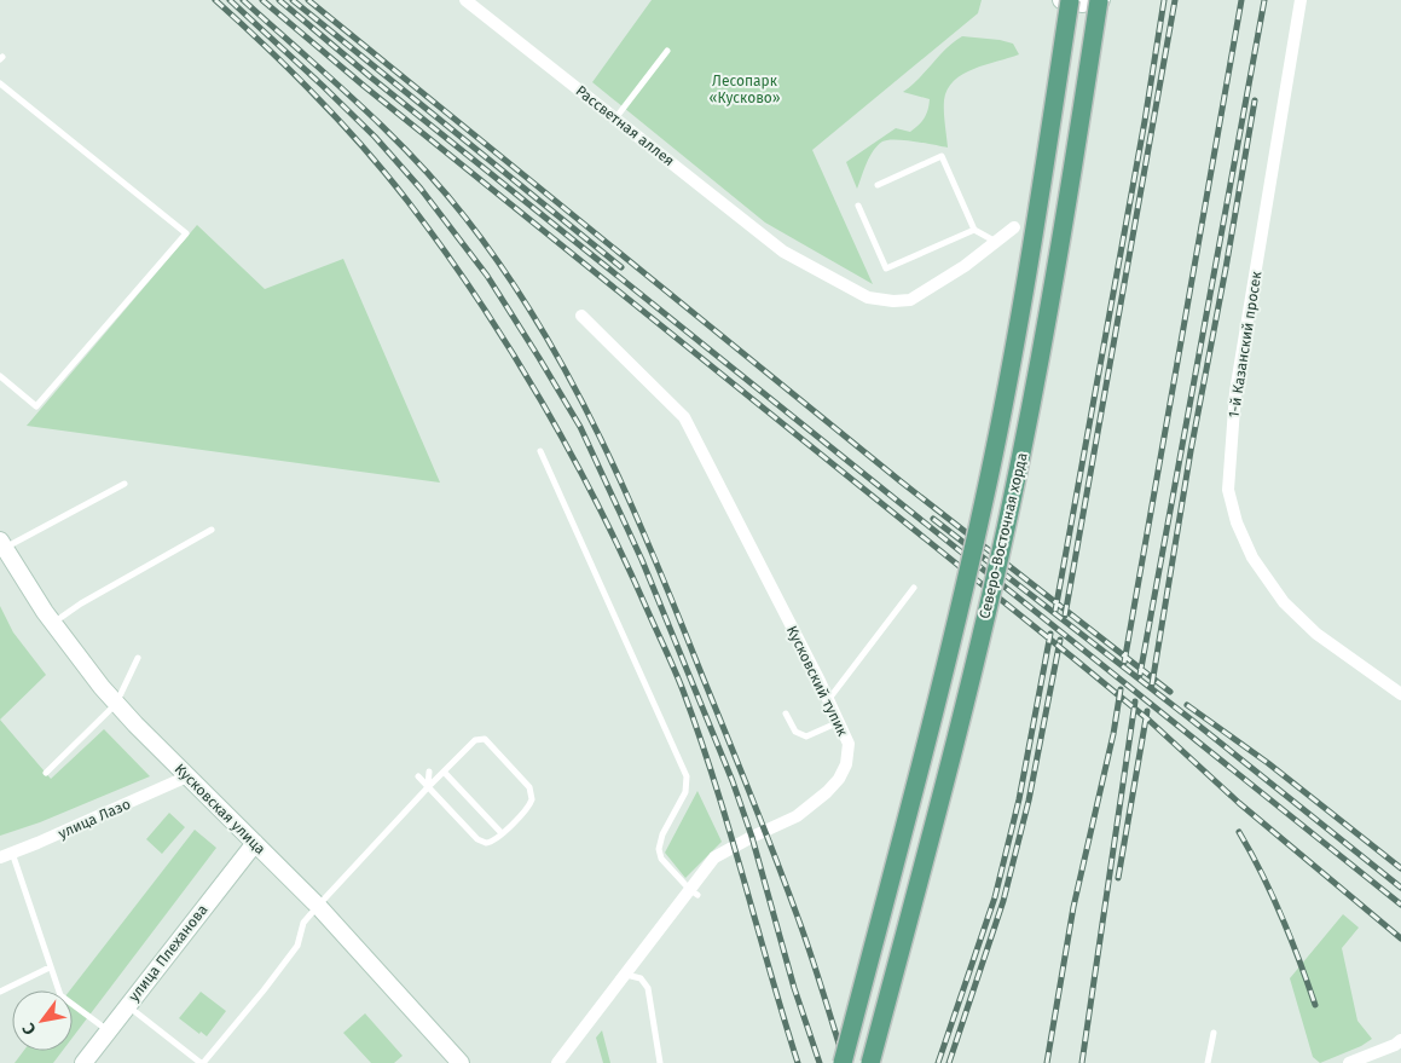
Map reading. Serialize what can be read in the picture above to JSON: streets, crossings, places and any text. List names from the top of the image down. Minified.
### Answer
{"streets":{"main road":["Северо-Восточная хорда"],"street":["Рассветная аллея","1-й Казанский просек","Кусковский тупик","Кусковская улица","улица Лазо","улица Плеханова"]},"crossings":[["Кусковская улица","улица Лазо"],["Кусковская улица","улица Плеханова"]],"parks":["Лесопарк «Кусково»"],"north":"bottom left"}
